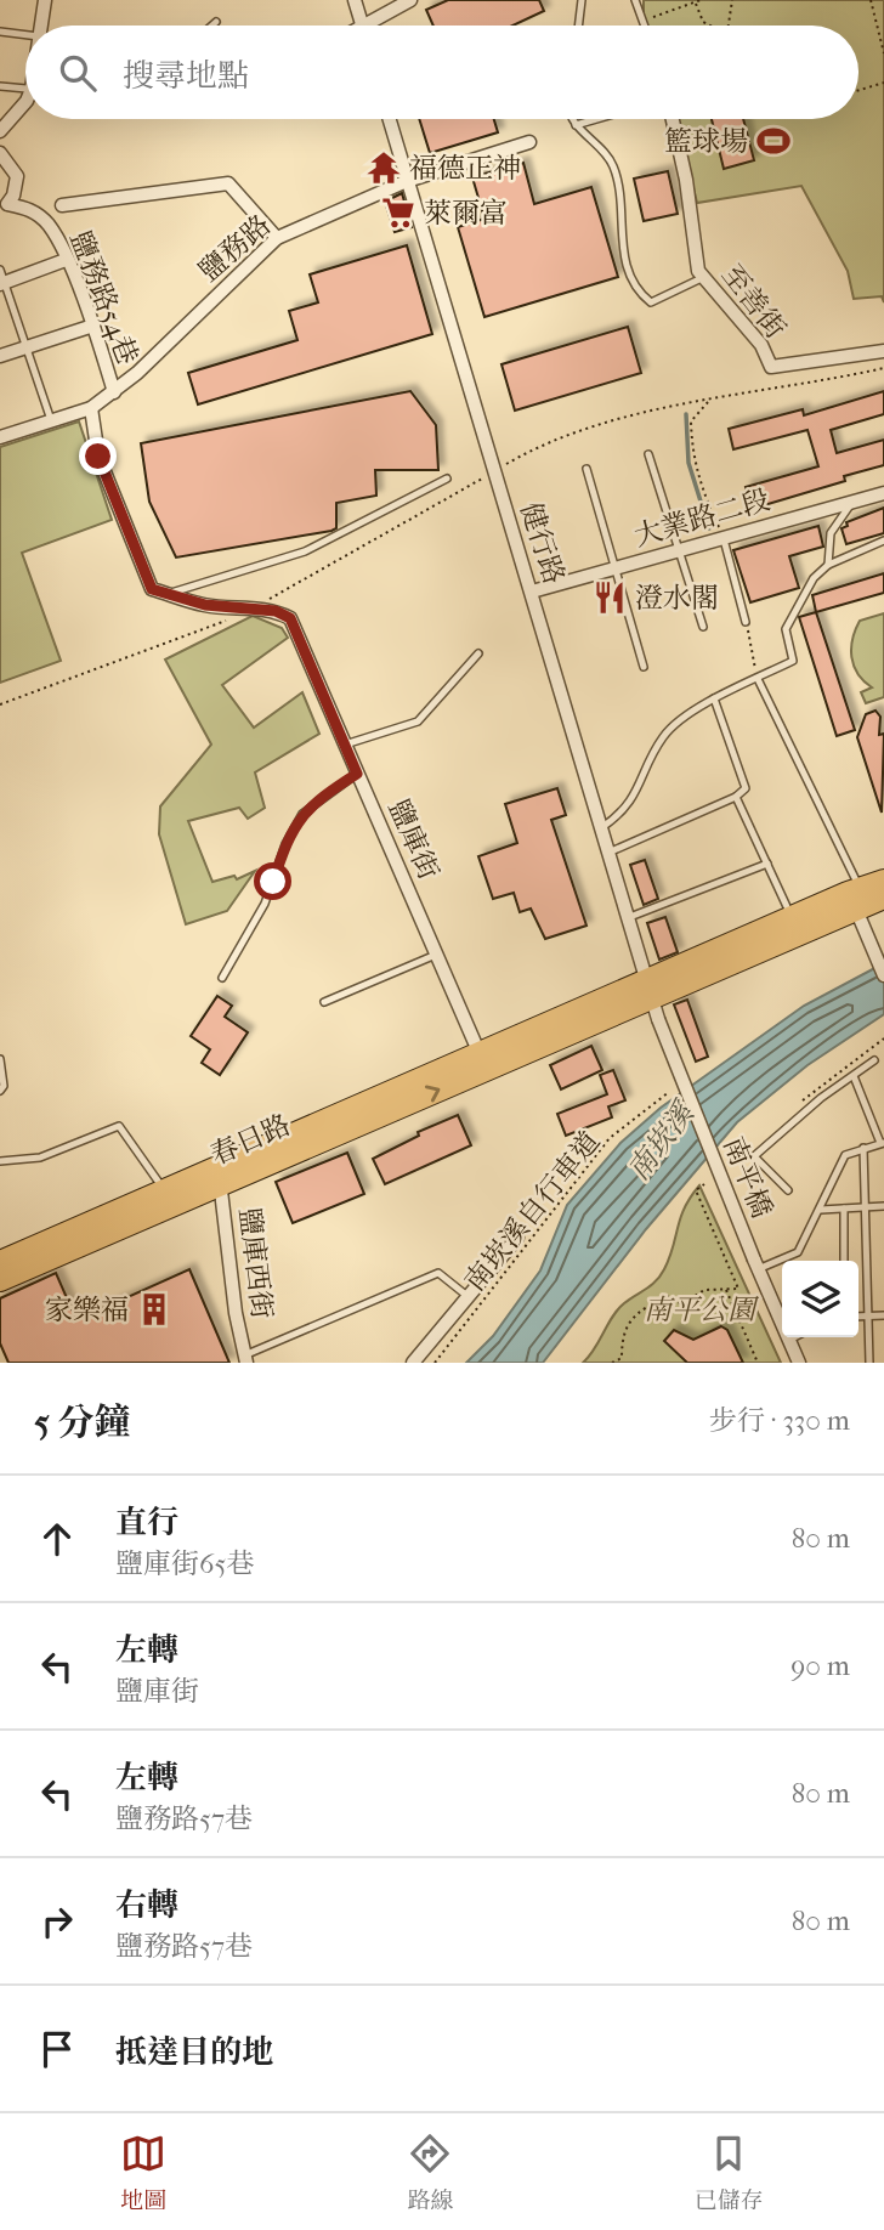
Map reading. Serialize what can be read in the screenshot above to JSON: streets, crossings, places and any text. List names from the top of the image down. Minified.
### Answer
{"streets":{"main road":["春日路"],"street":["鹽務路","鹽務路54巷","至善街","大業路二段","健行路","鹽庫街","南平橋","鹽庫西街"],"path":["南崁溪自行車道"]},"crossings":[["鹽務路","鹽務路54巷"],["鹽務路","健行路"],["大業路二段","健行路"],["健行路","春日路"],["健行路","南平橋"],["鹽庫街","春日路"],["春日路","南平橋"],["春日路","鹽庫西街"]],"water":["南崁溪"],"parks":["南平公園"],"places":{"sports":["籃球場"],"temple":["福德正神"],"supermarket":["萊爾富"],"restaurant":["澄水閣"],"building":["家樂福"]},"page":{"search":"搜尋地點","heading":["5 分鐘","步行 · 330 m"],"list":[["直行","鹽庫街65巷","80 m"],["左轉","鹽庫街","90 m"],["左轉","鹽務路57巷","80 m"],["右轉","鹽務路57巷","80 m"],"抵達目的地"],"nav":["地圖","路線","已儲存"]}}
